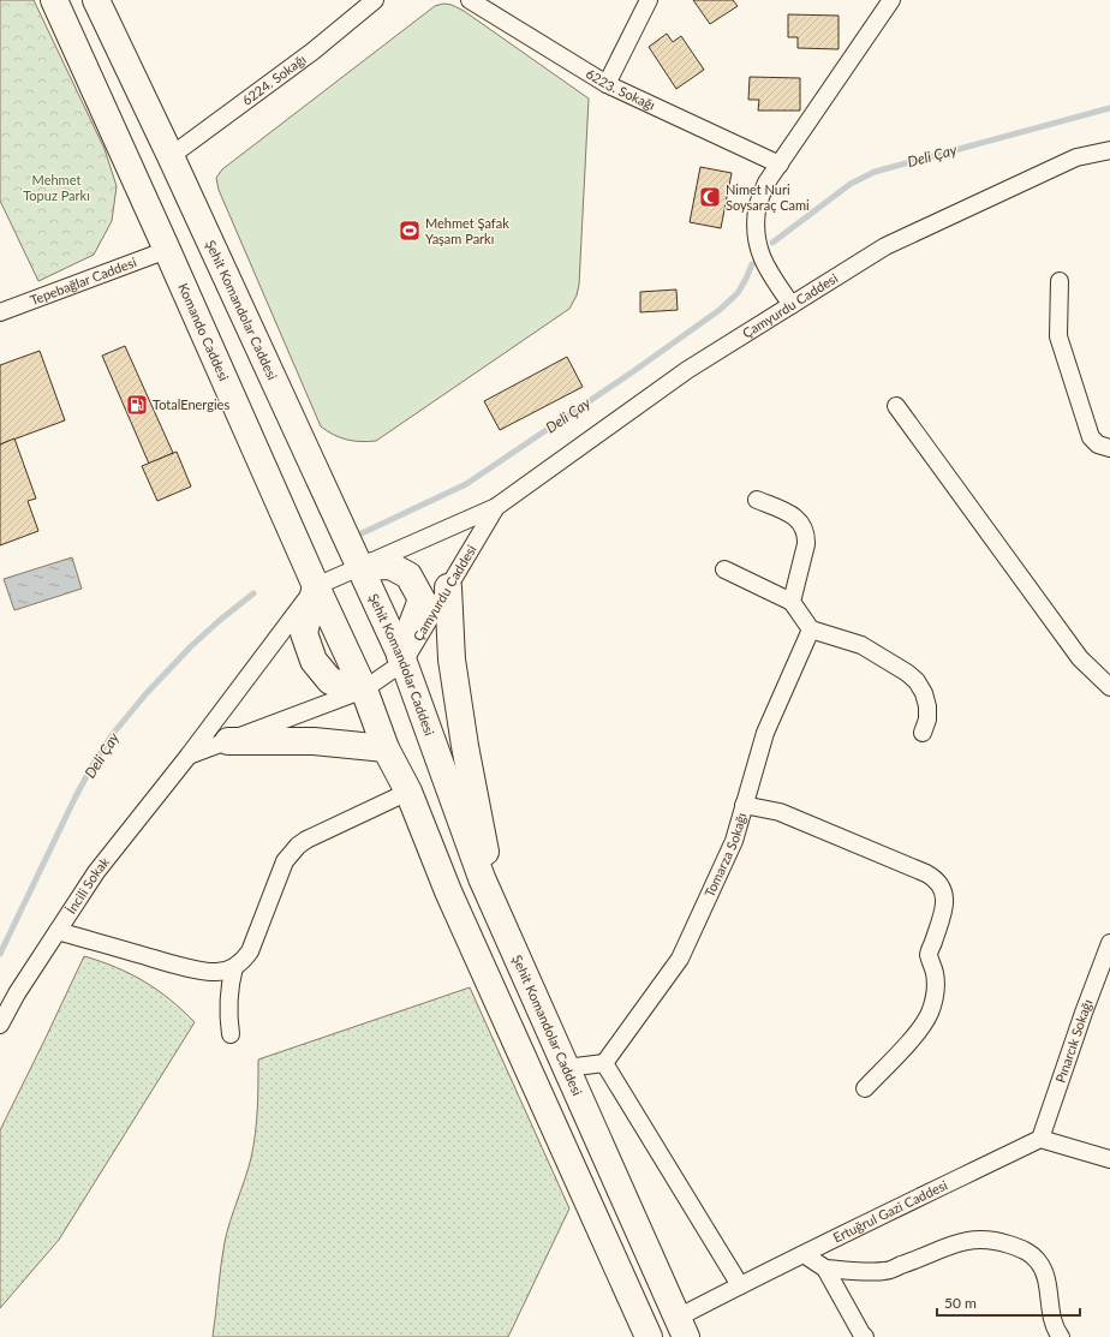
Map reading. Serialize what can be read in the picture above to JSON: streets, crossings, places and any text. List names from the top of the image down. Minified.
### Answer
{"streets":{"main road":["Şehit Komandolar Caddesi","Komando Caddesi"],"street":["6224. Sokağı","6223. Sokağı","Tepebağlar Caddesi","Çamyurdu Caddesi","Tomarza Sokağı","İncili Sokak","Pınarcık Sokağı","Ertuğrul Gazi Caddesi"]},"crossings":[["6224. Sokağı","Şehit Komandolar Caddesi"],["Tepebağlar Caddesi","Komando Caddesi"],["Çamyurdu Caddesi","Şehit Komandolar Caddesi"],["Çamyurdu Caddesi","Komando Caddesi"],["Çamyurdu Caddesi","İncili Sokak"],["Şehit Komandolar Caddesi","Ertuğrul Gazi Caddesi"],["Komando Caddesi","İncili Sokak"],["Pınarcık Sokağı","Ertuğrul Gazi Caddesi"]],"water":["Deli Çay"],"parks":["Mehmet Topuz Parkı"],"places":{"mosque":["Nimet Nuri Soysaraç Cami"],"sports":["Mehmet Şafak Yaşam Parkı"],"fuel station":["TotalEnergies"]},"scale_bar":"50 m"}
